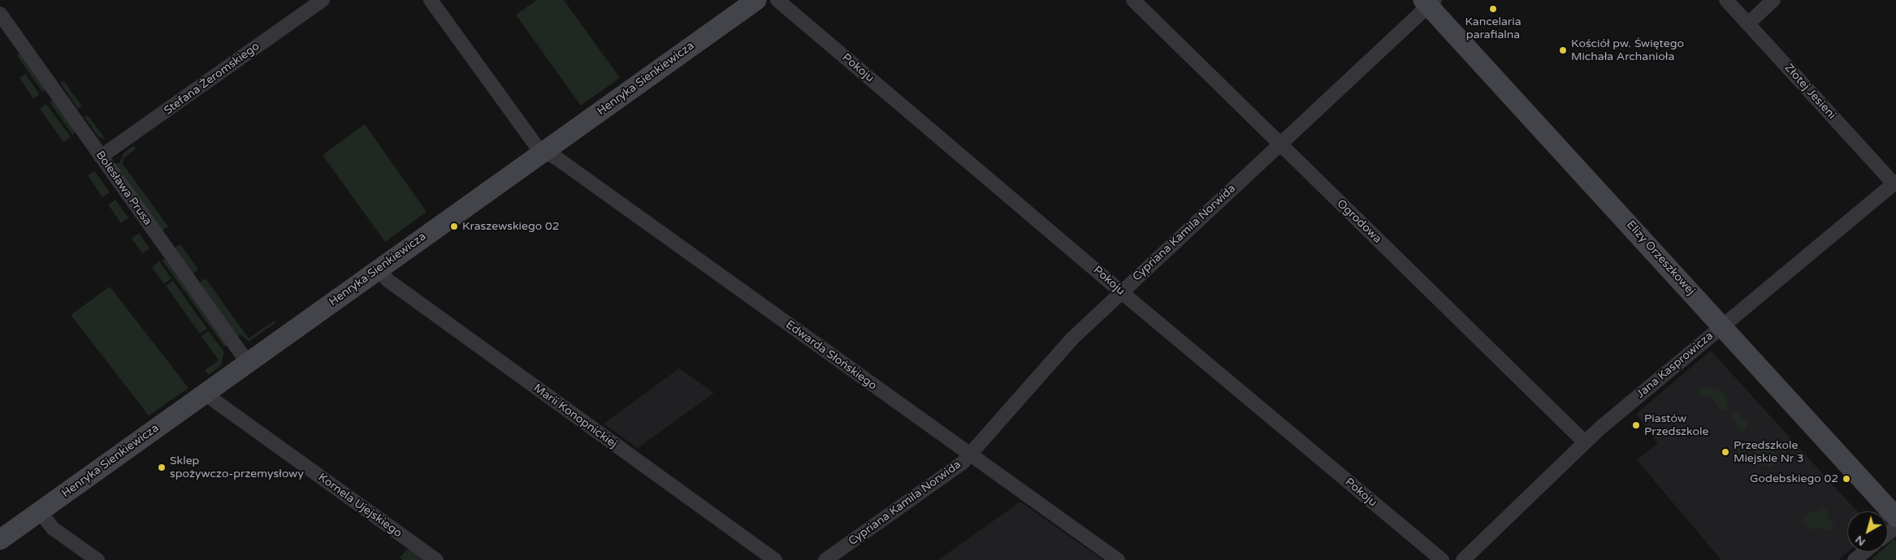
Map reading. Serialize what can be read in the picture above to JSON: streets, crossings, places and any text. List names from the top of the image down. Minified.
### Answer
{"streets":{"street":["Pokoju","Stefana Żeromskiego","Henryka Sienkiewicza","Złotej Jesieni","Bolesława Prusa","Ogrodowa","Cypriana Kamila Norwida","Elizy Orzeszkowej","Edwarda Słońskiego","Jana Kasprowicza","Marii Konopnickiej","Kornela Ujejskiego"]},"crossings":[["Pokoju","Cypriana Kamila Norwida"],["Stefana Żeromskiego","Bolesława Prusa"],["Henryka Sienkiewicza","Bolesława Prusa"],["Henryka Sienkiewicza","Edwarda Słońskiego"],["Henryka Sienkiewicza","Marii Konopnickiej"],["Henryka Sienkiewicza","Kornela Ujejskiego"],["Złotej Jesieni","Jana Kasprowicza"],["Ogrodowa","Cypriana Kamila Norwida"],["Ogrodowa","Jana Kasprowicza"],["Cypriana Kamila Norwida","Elizy Orzeszkowej"],["Cypriana Kamila Norwida","Edwarda Słońskiego"],["Elizy Orzeszkowej","Jana Kasprowicza"]],"places":["Kancelaria parafialna","Kościół pw. Świętego Michała Archanioła","Kraszewskiego 02","Piastów Przedszkole","Przedszkole Miejskie Nr 3","Sklep spożywczo-przemysłowy","Godebskiego 02"],"north":"bottom left"}
